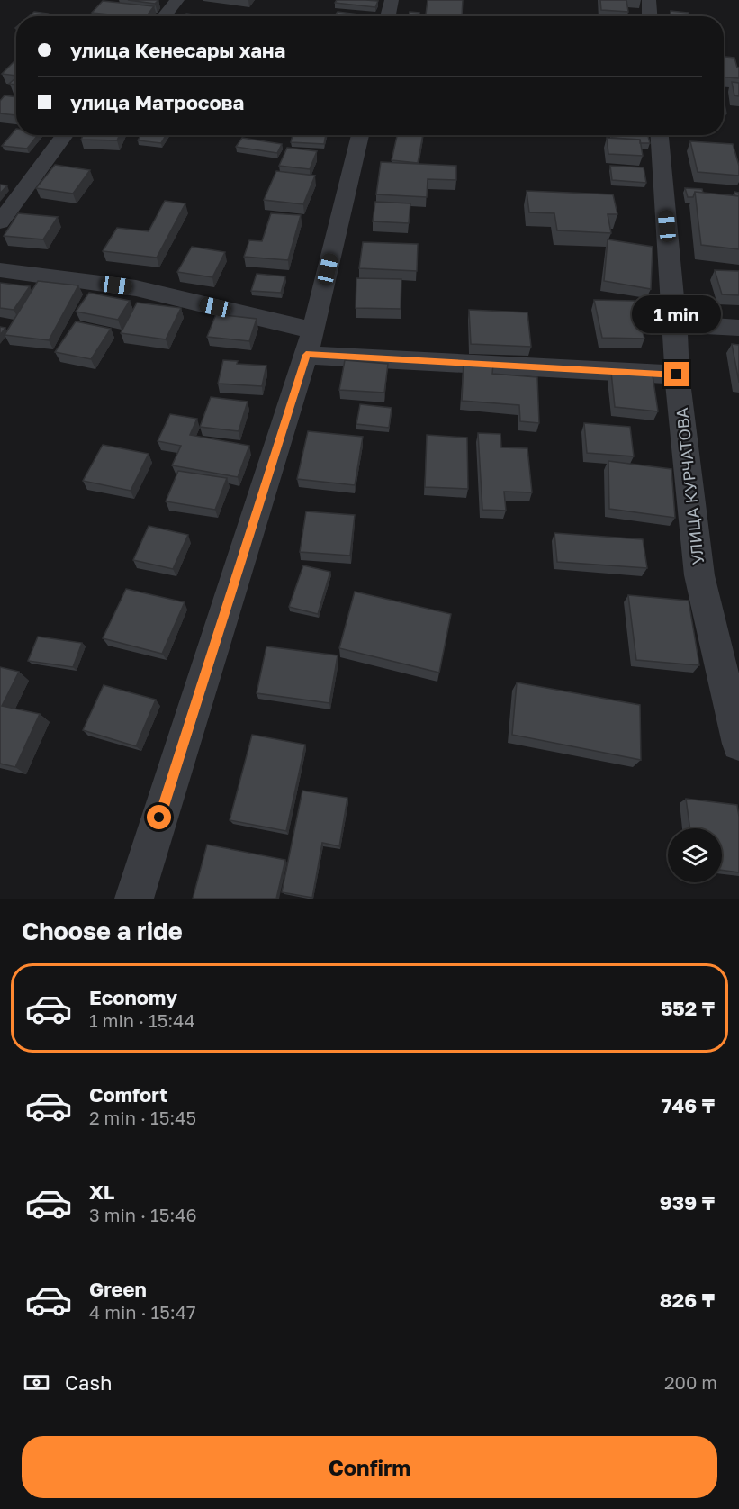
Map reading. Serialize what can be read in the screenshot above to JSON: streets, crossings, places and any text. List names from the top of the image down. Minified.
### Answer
{"streets":{"street":["УЛИЦА КУРЧАТОВА"]},"page":{"banner":["улица Кенесары хана","улица Матросова"],"bubble":"1 min","heading":"Choose a ride","list":[{"name":"Economy","note":"1 min · 15:44","value":"552 ₸"},{"name":"Comfort","note":"2 min · 15:45","value":"746 ₸"},{"name":"XL","note":"3 min · 15:46","value":"939 ₸"},{"name":"Green","note":"4 min · 15:47","value":"826 ₸"}],"pay":["Cash","200 m"],"buttons":"Confirm"}}
